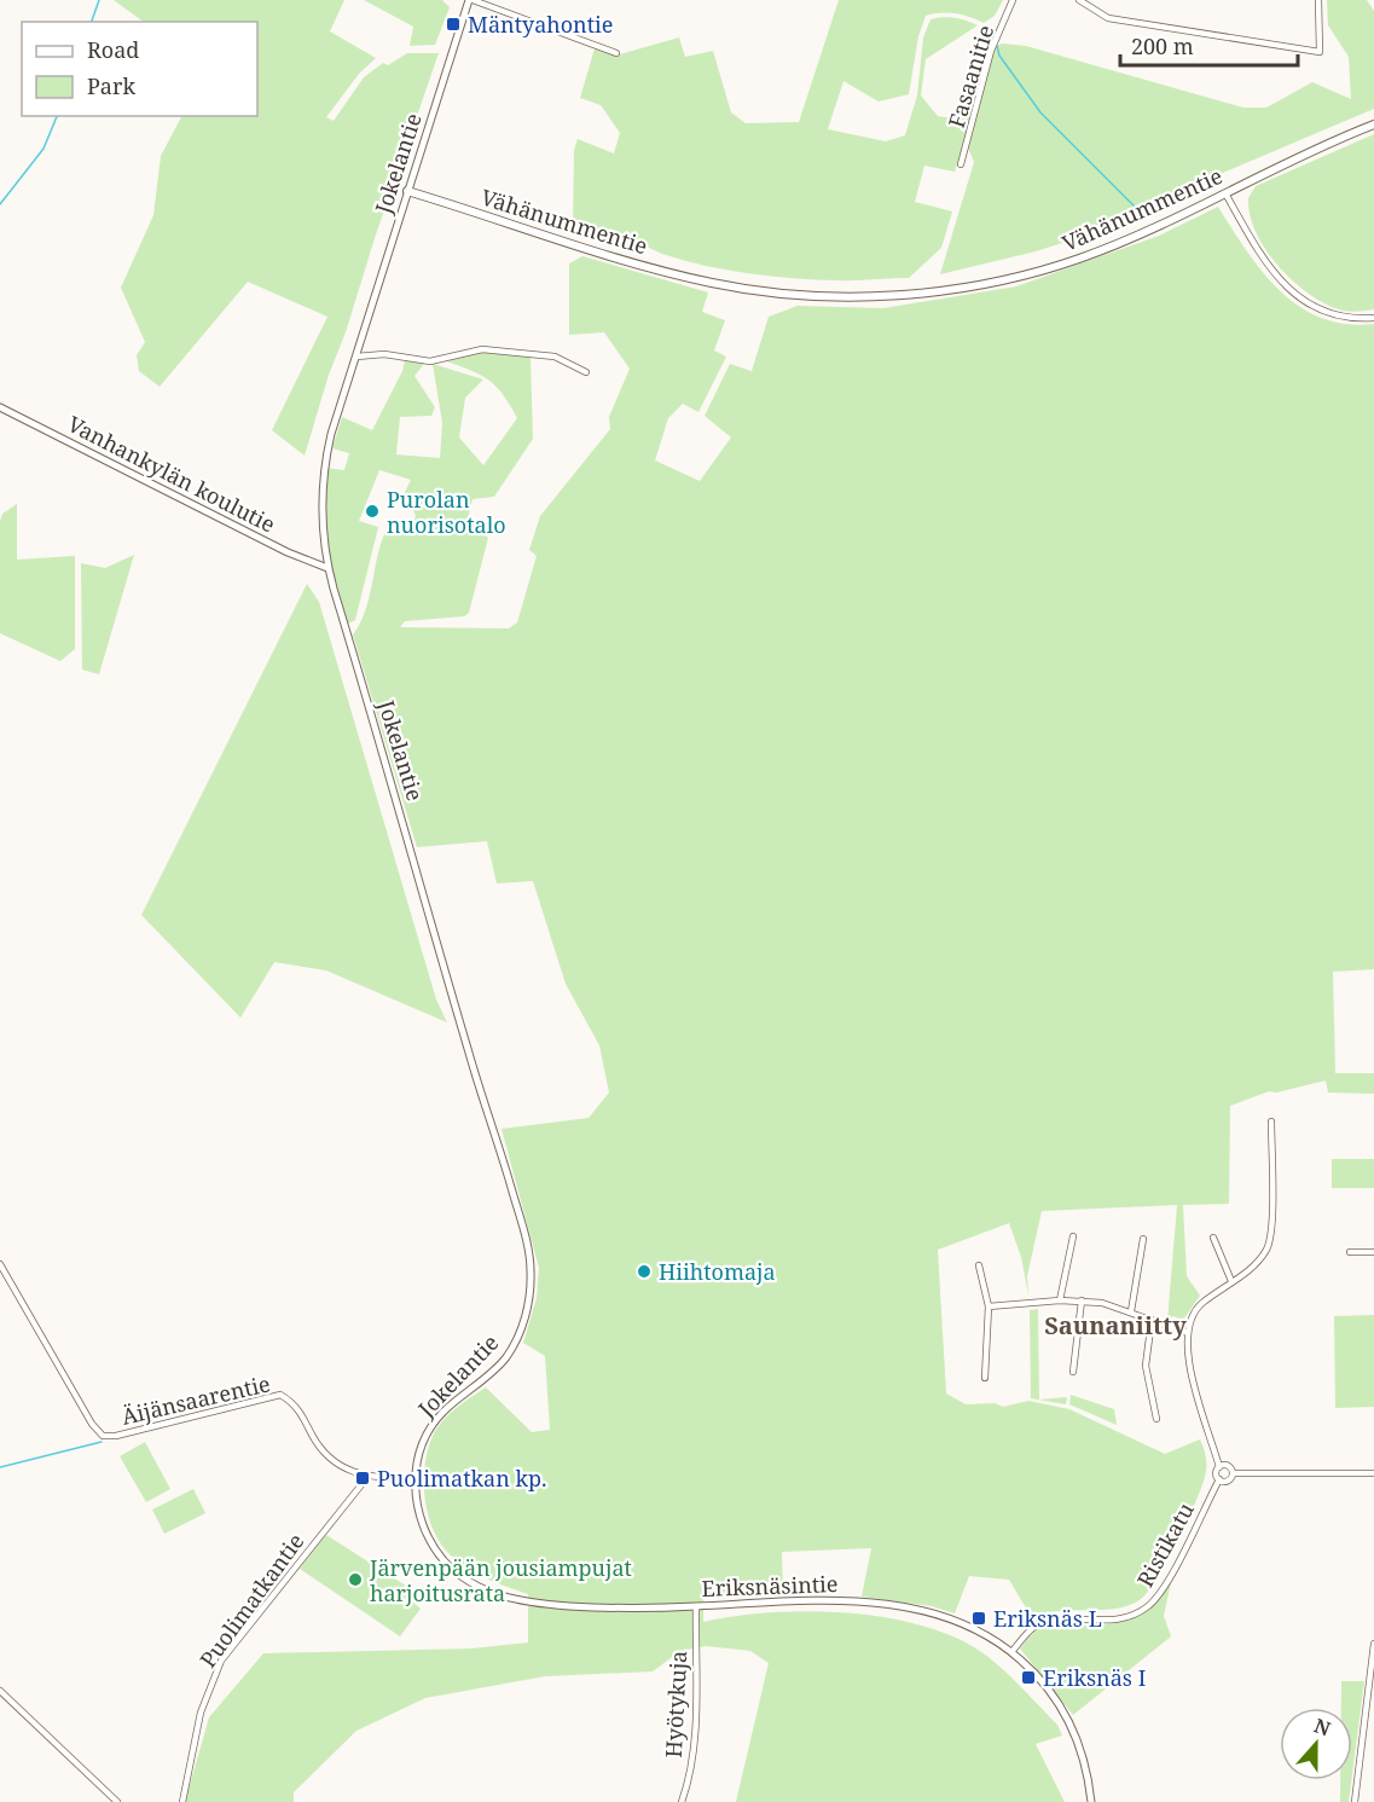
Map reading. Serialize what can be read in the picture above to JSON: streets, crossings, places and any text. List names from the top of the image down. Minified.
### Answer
{"streets":{"main road":["Vähänummentie"],"street":["Fasaanitie","Jokelantie","Vanhankylän koulutie","Äijänsaarentie","Ristikatu","Eriksnäsintie","Puolimatkantie","Hyötykuja"]},"crossings":[["Jokelantie","Vähänummentie"],["Jokelantie","Vanhankylän koulutie"],["Jokelantie","Äijänsaarentie"],["Jokelantie","Eriksnäsintie"],["Äijänsaarentie","Eriksnäsintie"],["Äijänsaarentie","Puolimatkantie"],["Ristikatu","Eriksnäsintie"],["Eriksnäsintie","Hyötykuja"]],"districts":["Saunaniitty"],"places":{"transit":["Mäntyahontie","Puolimatkan kp.","Eriksnäs L","Eriksnäs I"],"other":["Purolan nuorisotalo","Hiihtomaja","Järvenpään jousiampujat harjoitusrata"]},"legend":["Road","Park"],"scale_bar":"200 m","north":"top"}
